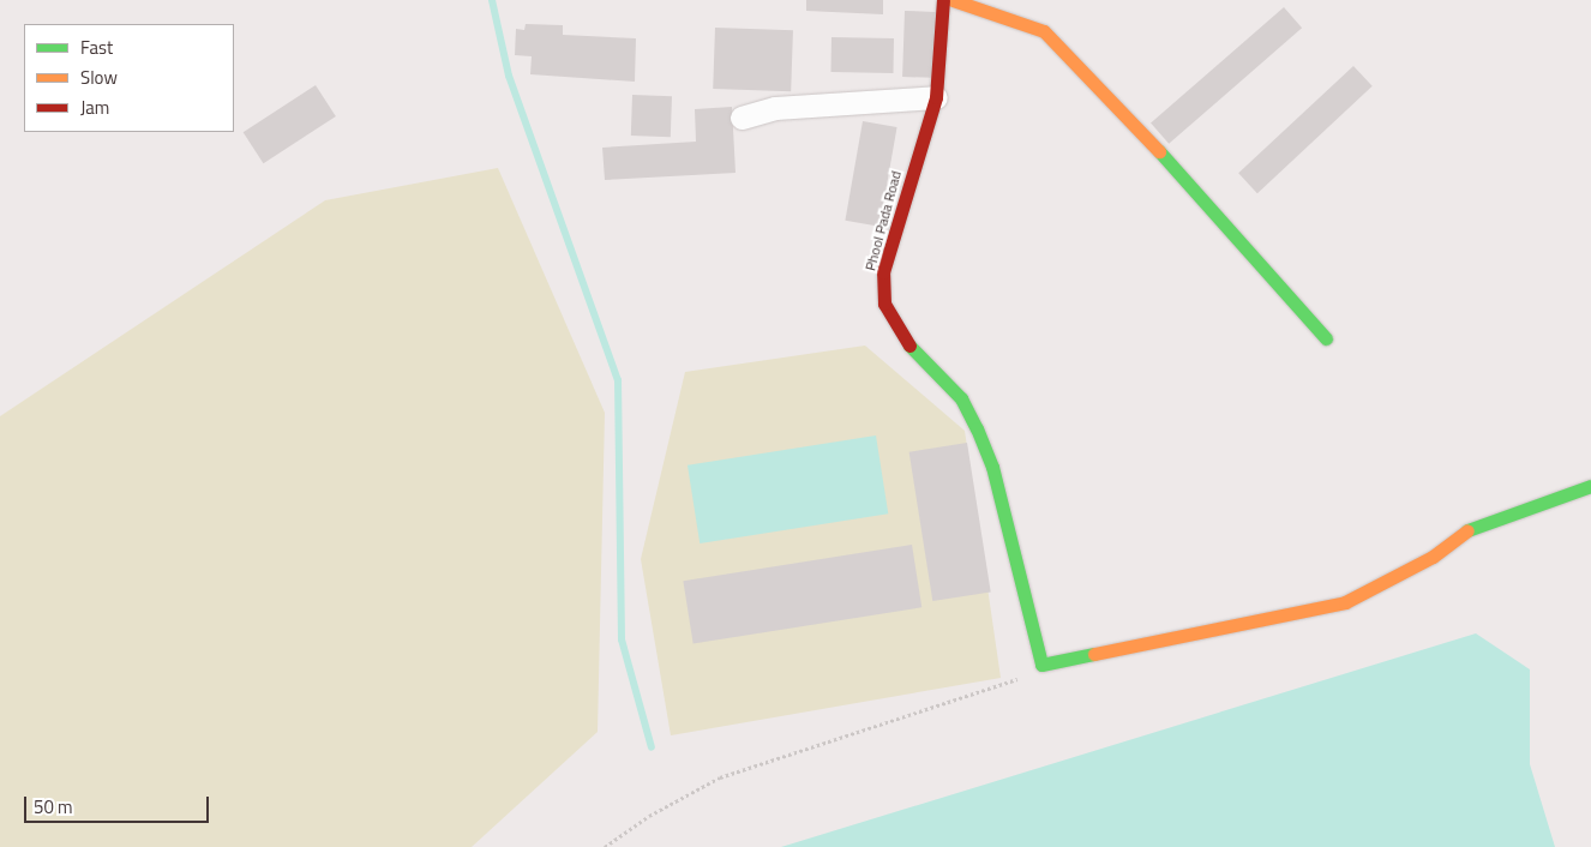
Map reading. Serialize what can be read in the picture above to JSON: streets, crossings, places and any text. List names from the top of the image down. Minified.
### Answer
{"streets":{"street":["Phool Pada Road"]},"legend":["Fast","Slow","Jam"],"scale_bar":"50 m"}
